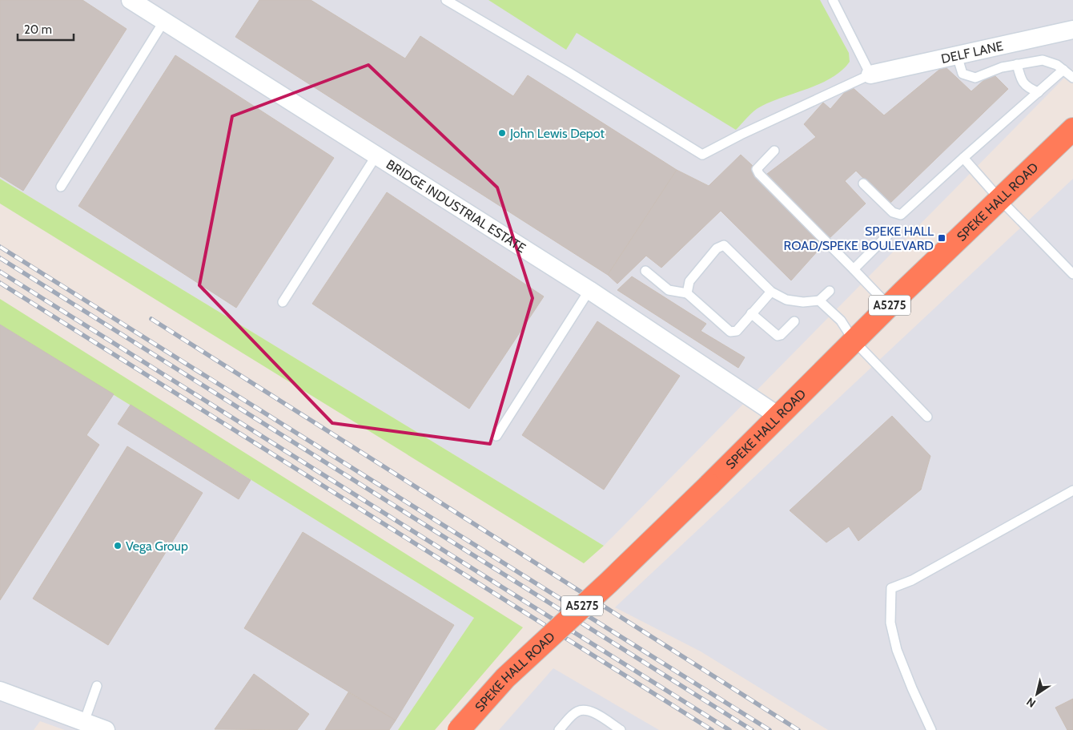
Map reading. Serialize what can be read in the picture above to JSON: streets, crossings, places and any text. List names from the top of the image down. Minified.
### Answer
{"streets":{"highway":["SPEKE HALL ROAD","A5275"],"street":["DELF LANE","BRIDGE INDUSTRIAL ESTATE"]},"crossings":[["SPEKE HALL ROAD","BRIDGE INDUSTRIAL ESTATE"]],"places":{"other":["John Lewis Depot","Vega Group"],"transit":["SPEKE HALL ROAD/SPEKE BOULEVARD"]},"scale_bar":"20 m","north":"bottom left"}
